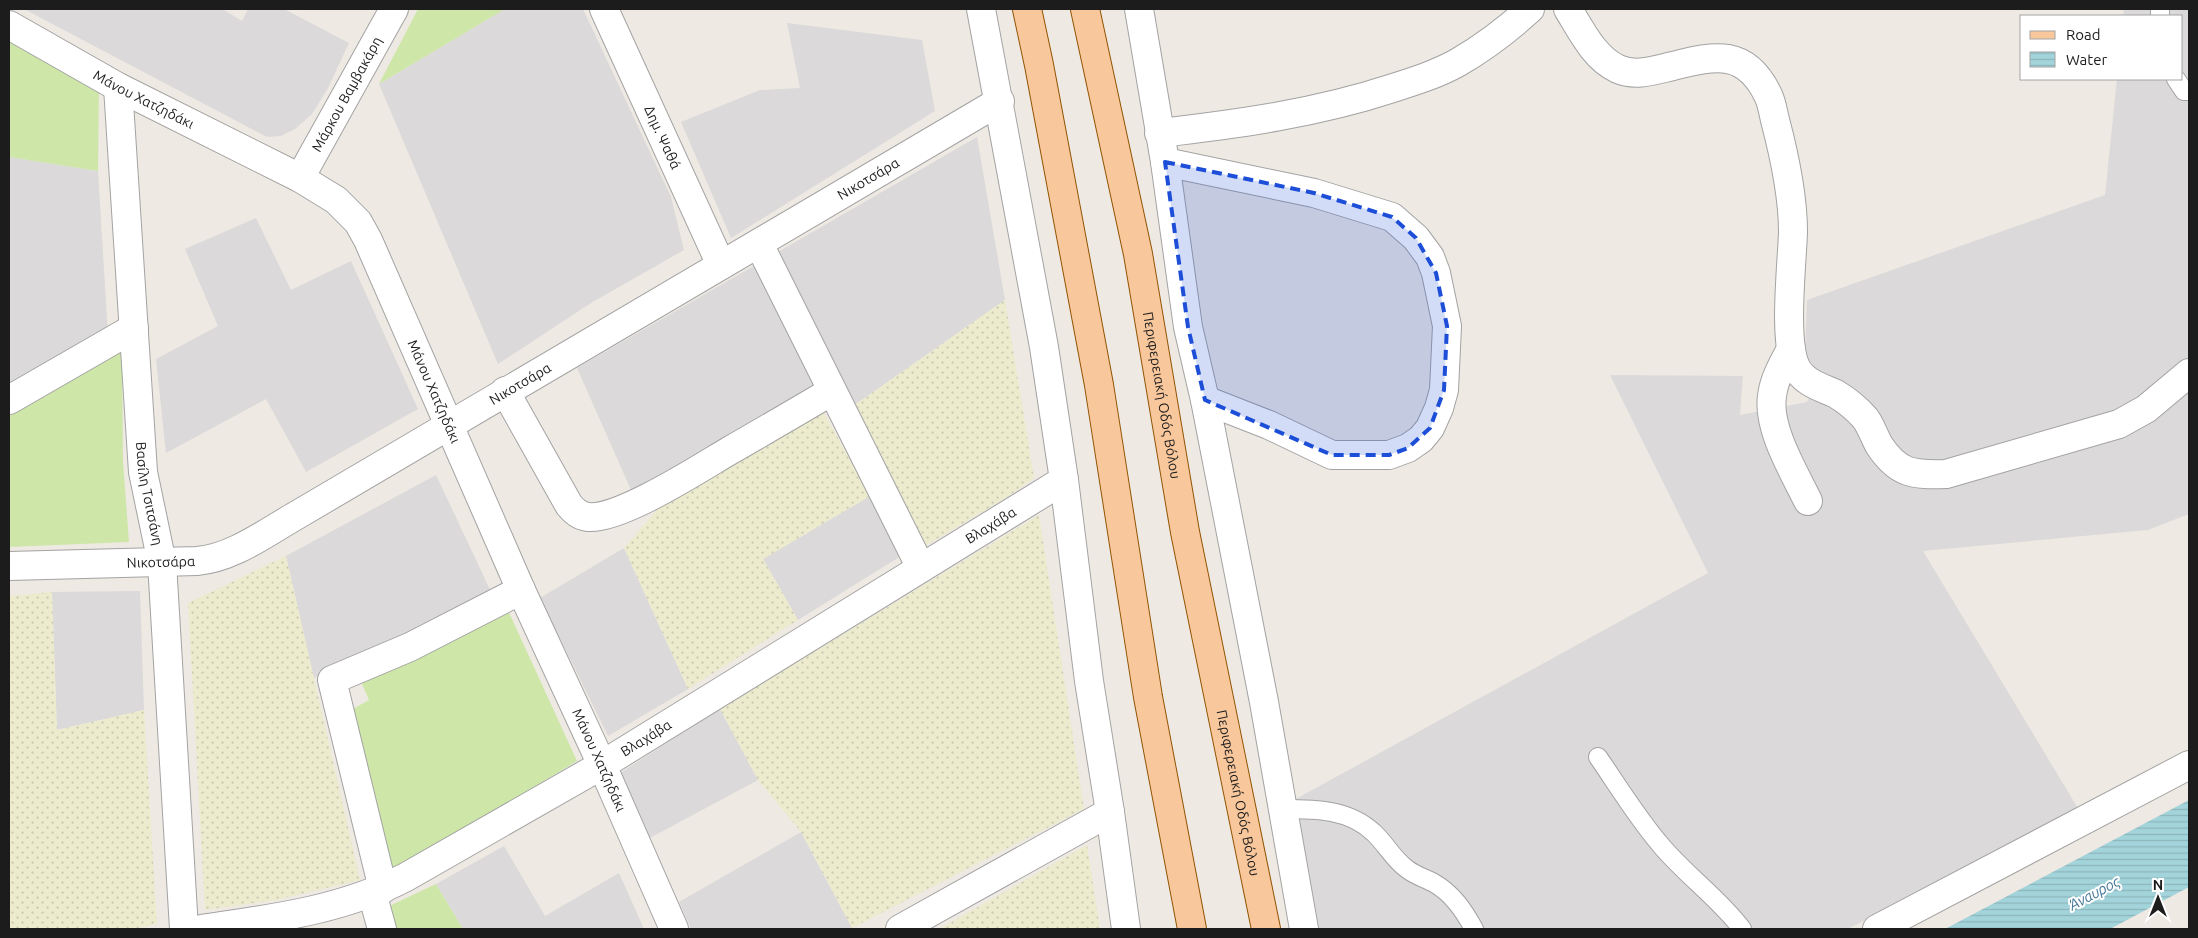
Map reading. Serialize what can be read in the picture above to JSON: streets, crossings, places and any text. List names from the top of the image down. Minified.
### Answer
{"streets":{"main road":["Περιφερειακή Οδός Βόλου"],"street":["Μάρκου Βαμβακάρη","Μάνου Χατζηδάκι","Δημ. Ψαθά","Νικοτσάρα","Βασίλη Τσιτσάνη","Βλαχάβα"]},"crossings":[["Μάρκου Βαμβακάρη","Μάνου Χατζηδάκι"],["Μάνου Χατζηδάκι","Νικοτσάρα"],["Μάνου Χατζηδάκι","Βασίλη Τσιτσάνη"],["Μάνου Χατζηδάκι","Βλαχάβα"],["Δημ. Ψαθά","Νικοτσάρα"],["Νικοτσάρα","Βασίλη Τσιτσάνη"]],"water":["Άναυρος"],"legend":["Road","Water"],"north":"top"}
